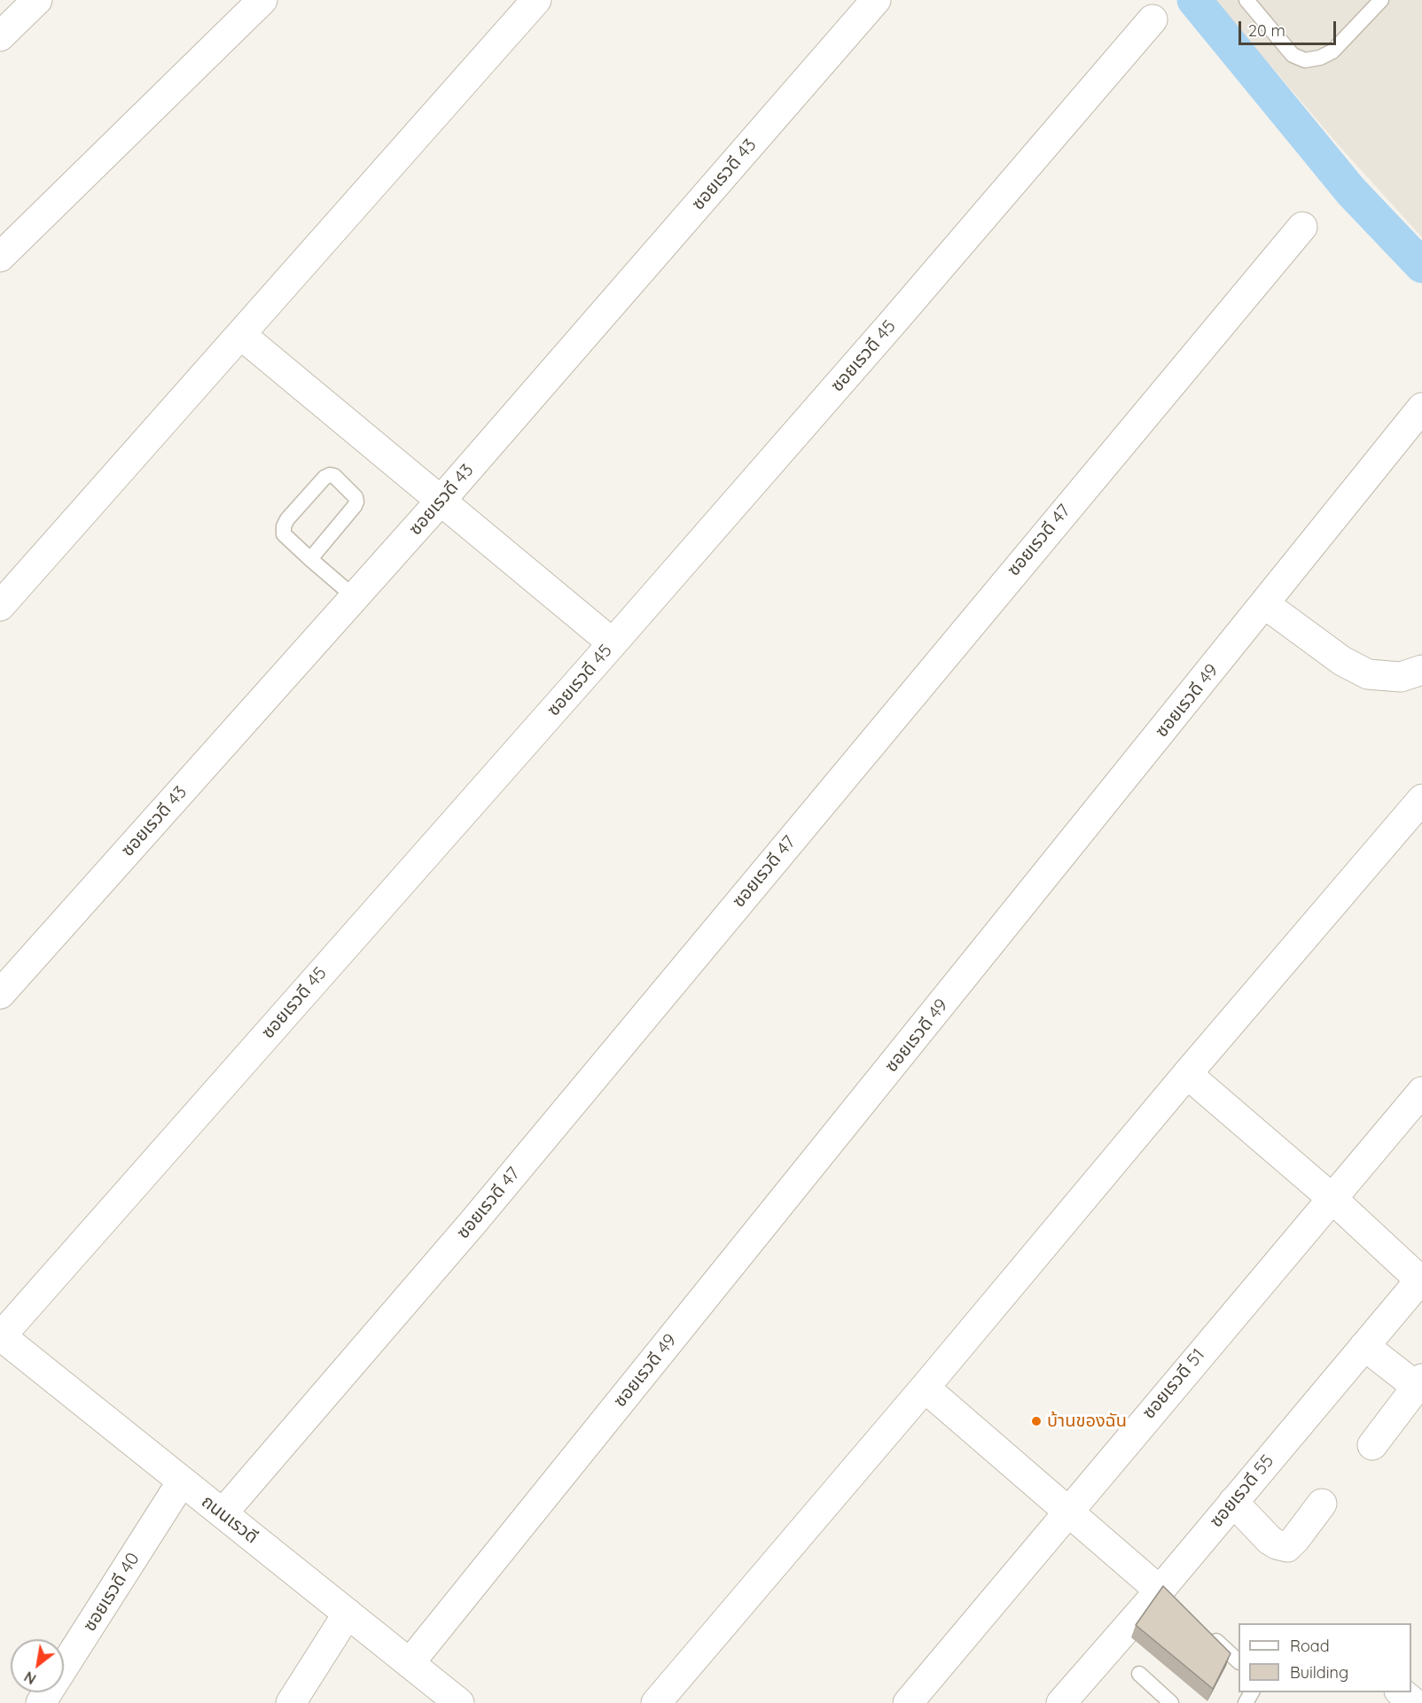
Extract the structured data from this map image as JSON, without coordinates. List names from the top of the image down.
{
  "streets": {
    "street": [
      "ซอยเรวดี 43",
      "ซอยเรวดี 45",
      "ซอยเรวดี 47",
      "ซอยเรวดี 49",
      "ซอยเรวดี 51",
      "ซอยเรวดี 55",
      "ถนนเรวดี",
      "ซอยเรวดี 40"
    ]
  },
  "crossings": [
    ["ซอยเรวดี 45", "ถนนเรวดี"],
    ["ซอยเรวดี 47", "ถนนเรวดี"],
    ["ซอยเรวดี 49", "ถนนเรวดี"],
    ["ถนนเรวดี", "ซอยเรวดี 40"]
  ],
  "places": ["บ้านของฉัน"],
  "legend": ["Road", "Building"],
  "scale_bar": "20 m",
  "north": "bottom left"
}
